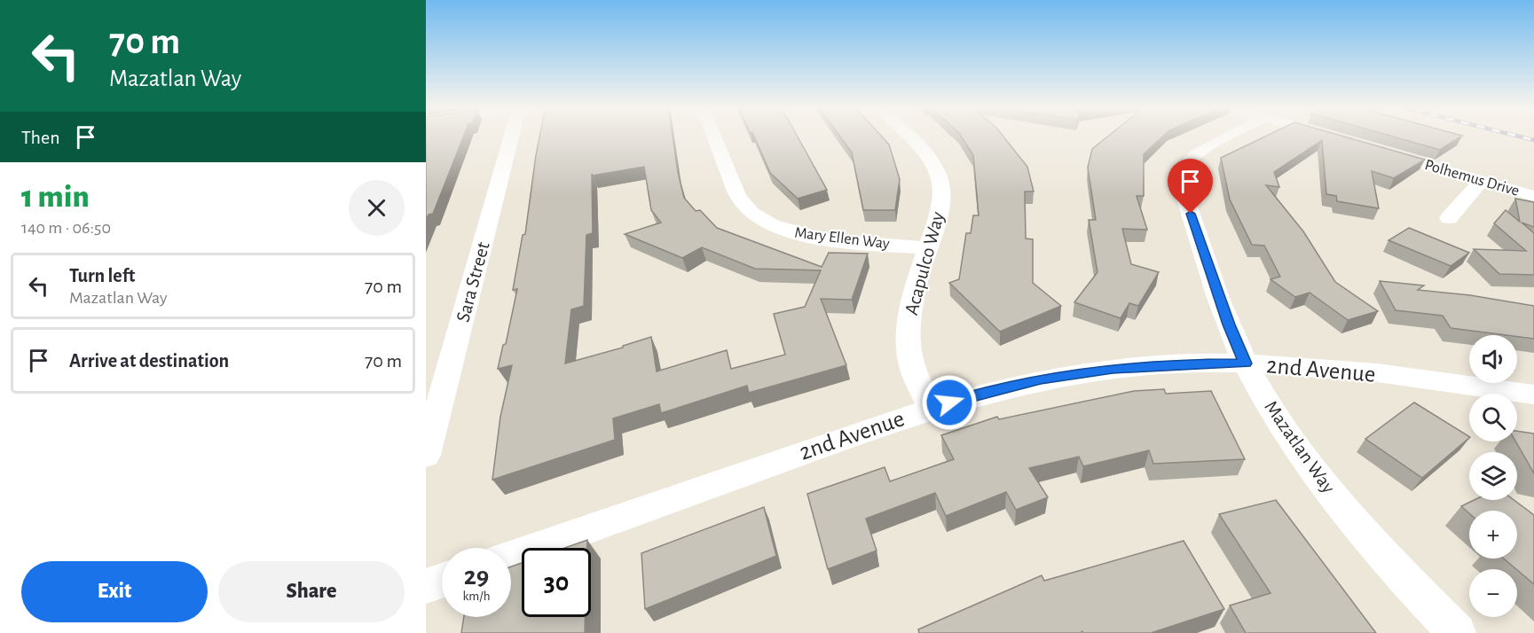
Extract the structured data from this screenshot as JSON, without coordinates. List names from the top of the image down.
{
  "streets": {
    "street": [
      "Polhemus Drive",
      "Mary Ellen Way",
      "Acapulco Way",
      "Sara Street",
      "2nd Avenue",
      "Mazatlan Way"
    ]
  },
  "crossings": [
    ["Mary Ellen Way", "Acapulco Way"],
    ["Acapulco Way", "2nd Avenue"],
    ["2nd Avenue", "Mazatlan Way"]
  ],
  "page": {
    "turn": ["70 m", "Mazatlan Way"],
    "then": "Then",
    "heading": ["1 min", "140 m · 06:50"],
    "list": [
      {
        "name": "Turn left",
        "note": "Mazatlan Way",
        "value": "70 m"
      },
      {
        "name": "Arrive at destination",
        "value": "70 m"
      }
    ],
    "map_buttons": ["+", "−"],
    "speed": "29 km/h",
    "limit": "30",
    "buttons": ["Exit", "Share"]
  }
}
